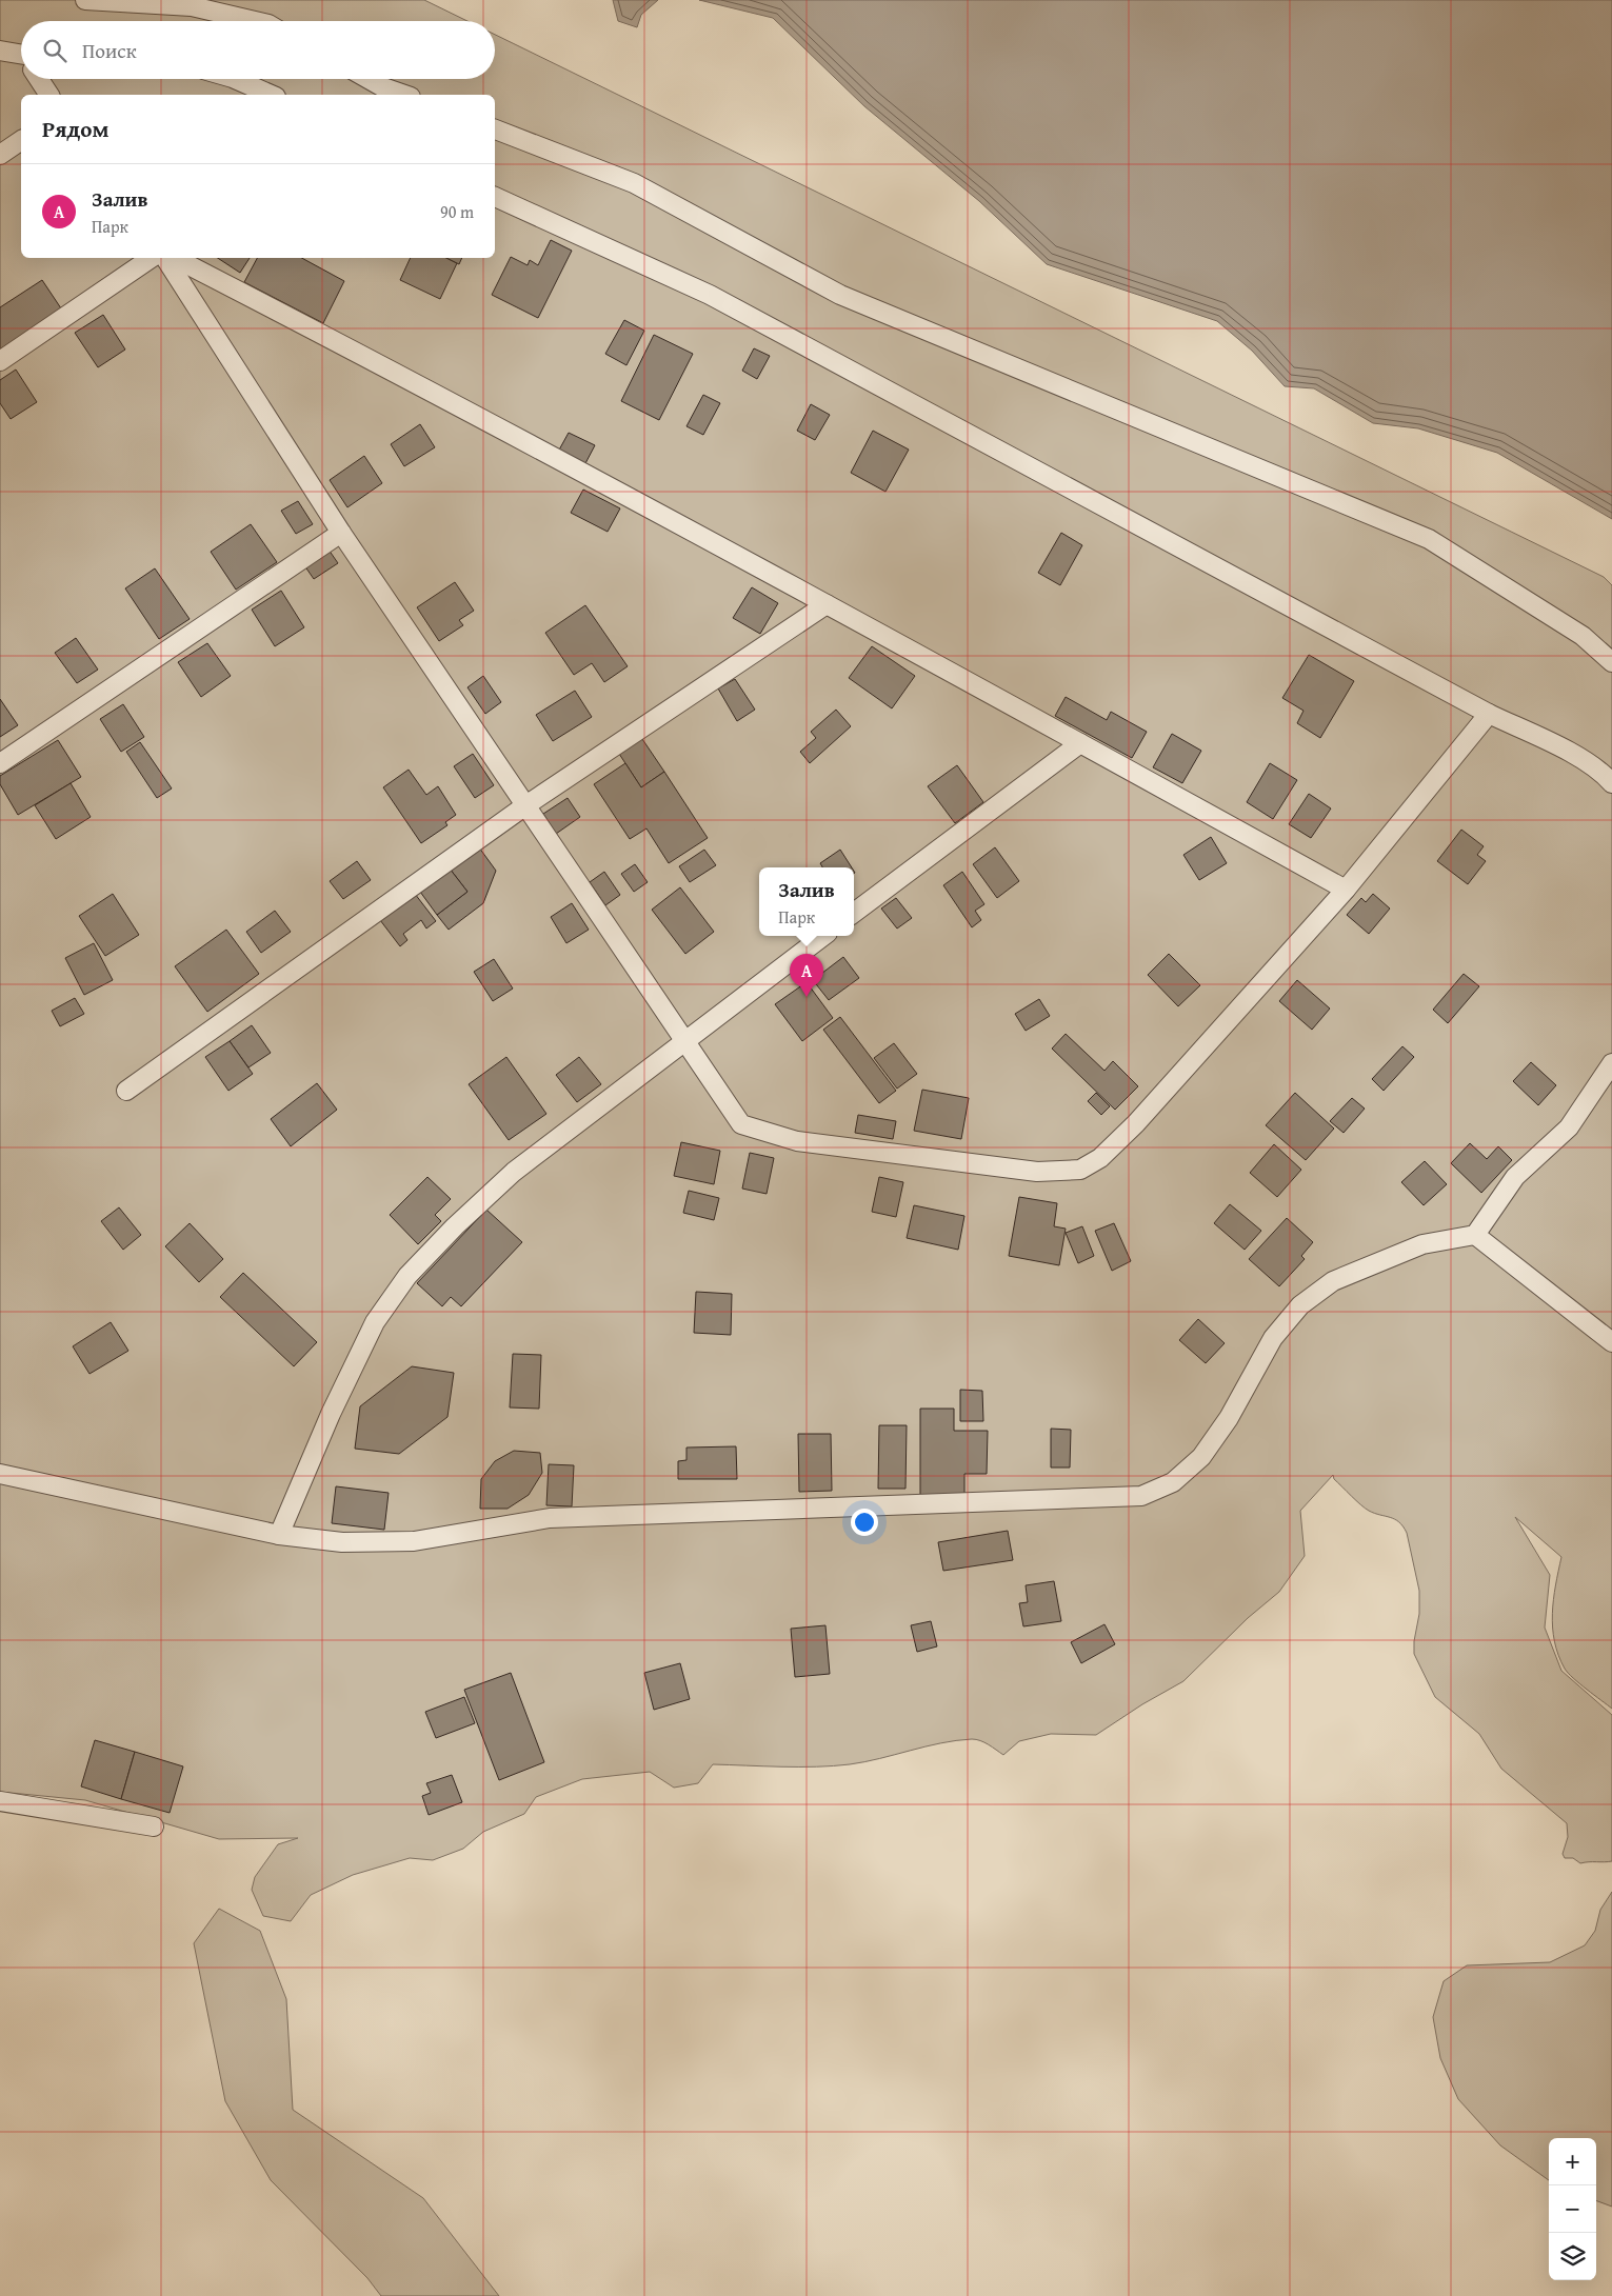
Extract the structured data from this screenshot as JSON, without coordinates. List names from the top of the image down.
{
  "page": {
    "search": "Поиск",
    "heading": "Рядом",
    "list": [
      {
        "mark": "A",
        "name": "Залив",
        "note": "Парк",
        "value": "90 m"
      }
    ],
    "popup": ["Залив", "Парк"],
    "pins": "A",
    "map_buttons": ["+", "−"]
  }
}
